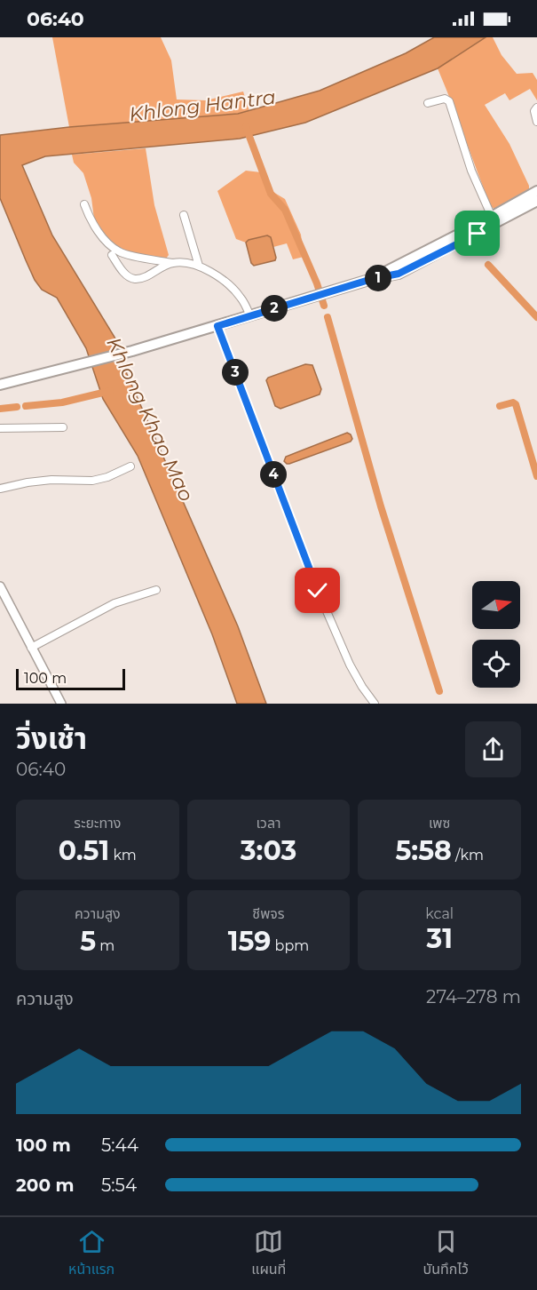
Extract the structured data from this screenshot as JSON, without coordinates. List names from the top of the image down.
{
  "water": ["Khlong Hantra", "Khlong Khao Mao"],
  "scale_bar": "100 m",
  "north": "right",
  "page": {
    "status": "06:40",
    "pins": [
      "1",
      "2",
      "3",
      "4"
    ],
    "scale": "100 m",
    "heading": ["วิ่งเช้า", "06:40"],
    "stats": [
      ["ระยะทาง", "0.51 km"],
      ["เวลา", "3:03"],
      ["เพซ", "5:58 /km"],
      ["ความสูง", "5 m"],
      ["ชีพจร", "159 bpm"],
      ["kcal", "31"]
    ],
    "chart": ["ความสูง", "274–278 m"],
    "list": [
      {
        "name": "100 m",
        "note": "5:44"
      },
      {
        "name": "200 m",
        "note": "5:54"
      }
    ],
    "tabs": ["หน้าแรก", "แผนที่", "บันทึกไว้"]
  }
}
